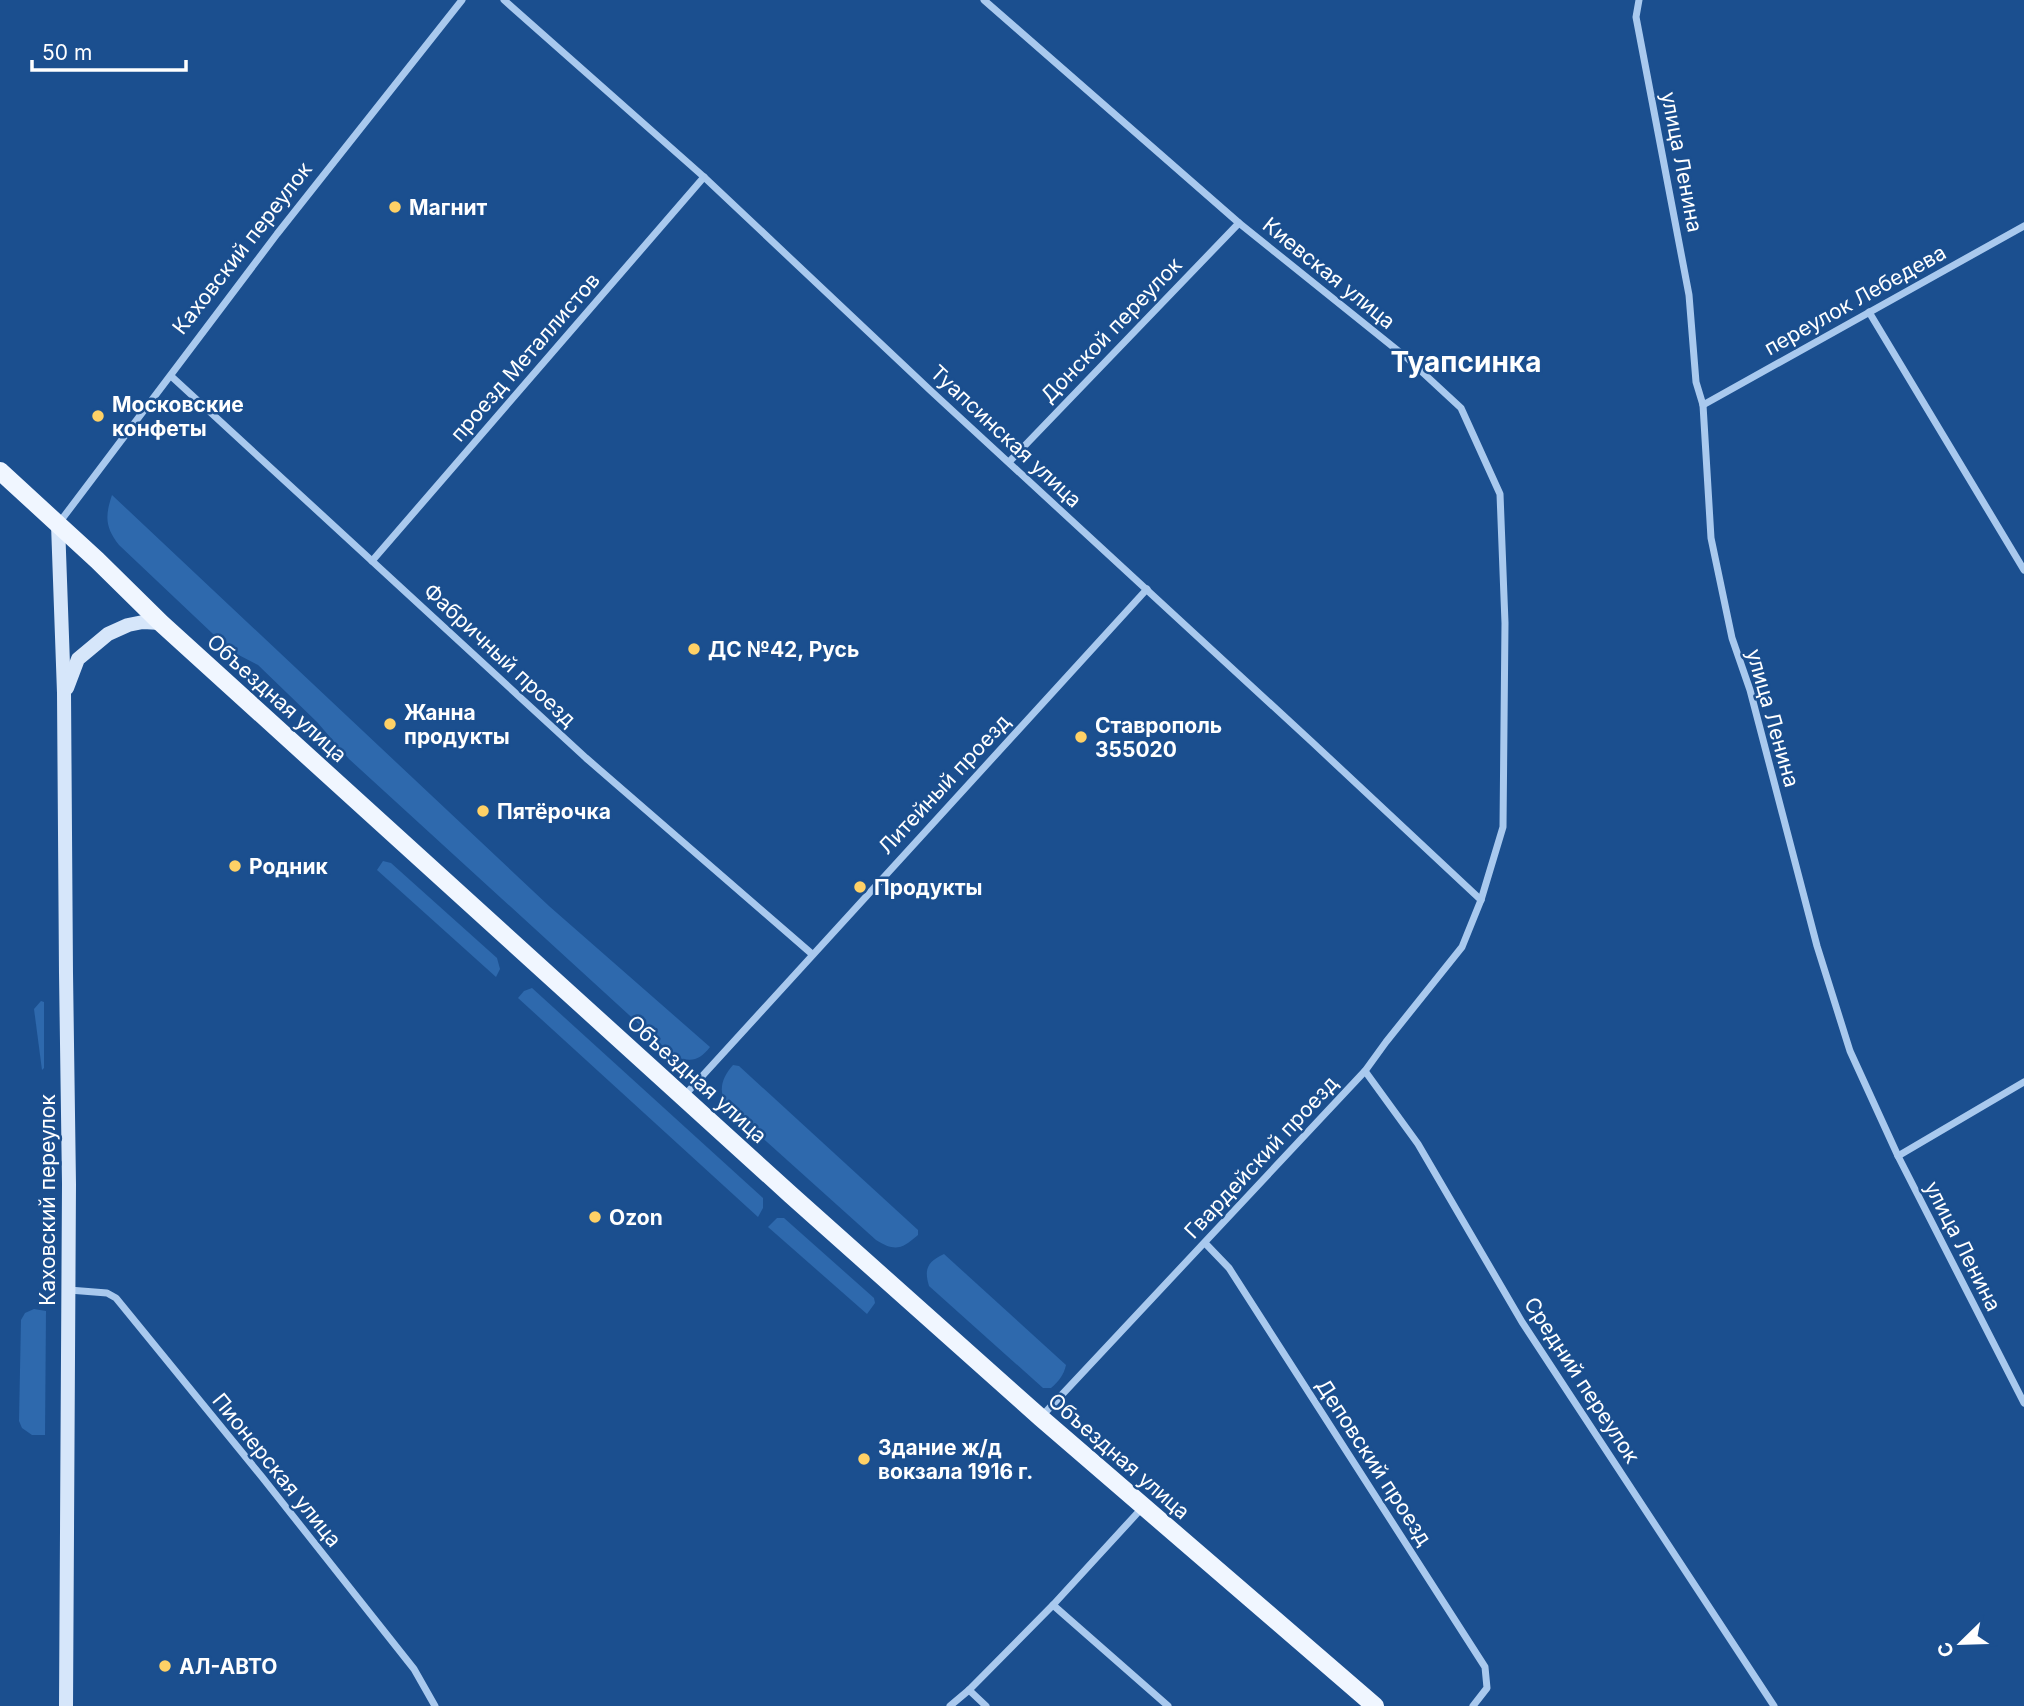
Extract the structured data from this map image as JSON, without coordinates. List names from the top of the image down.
{
  "streets": {
    "main road": ["Каховский переулок", "Объездная улица"],
    "street": [
      "улица Ленина",
      "Киевская улица",
      "переулок Лебедева",
      "Донской переулок",
      "проезд Металлистов",
      "Туапсинская улица",
      "Фабричный проезд",
      "Литейный проезд",
      "Гвардейский проезд",
      "Средний переулок",
      "Деповский проезд",
      "Пионерская улица"
    ]
  },
  "crossings": [
    ["улица Ленина", "переулок Лебедева"],
    ["Каховский переулок", "Фабричный проезд"],
    ["Каховский переулок", "Объездная улица"],
    ["Каховский переулок", "Пионерская улица"],
    ["Киевская улица", "Донской переулок"],
    ["Киевская улица", "Туапсинская улица"],
    ["Киевская улица", "Гвардейский проезд"],
    ["Донской переулок", "Туапсинская улица"],
    ["проезд Металлистов", "Туапсинская улица"],
    ["проезд Металлистов", "Фабричный проезд"],
    ["Туапсинская улица", "Литейный проезд"],
    ["Туапсинская улица", "Гвардейский проезд"],
    ["Фабричный проезд", "Литейный проезд"],
    ["Объездная улица", "Литейный проезд"],
    ["Объездная улица", "Гвардейский проезд"],
    ["Гвардейский проезд", "Средний переулок"],
    ["Гвардейский проезд", "Деповский проезд"]
  ],
  "districts": ["Туапсинка"],
  "places": [
    "Магнит",
    "Московские конфеты",
    "ДС №42, Русь",
    "Жанна продукты",
    "Ставрополь 355020",
    "Пятёрочка",
    "Родник",
    "Продукты",
    "Ozon",
    "Здание ж/д вокзала 1916 г.",
    "АЛ-АВТО"
  ],
  "scale_bar": "50 m",
  "north": "bottom left"
}
